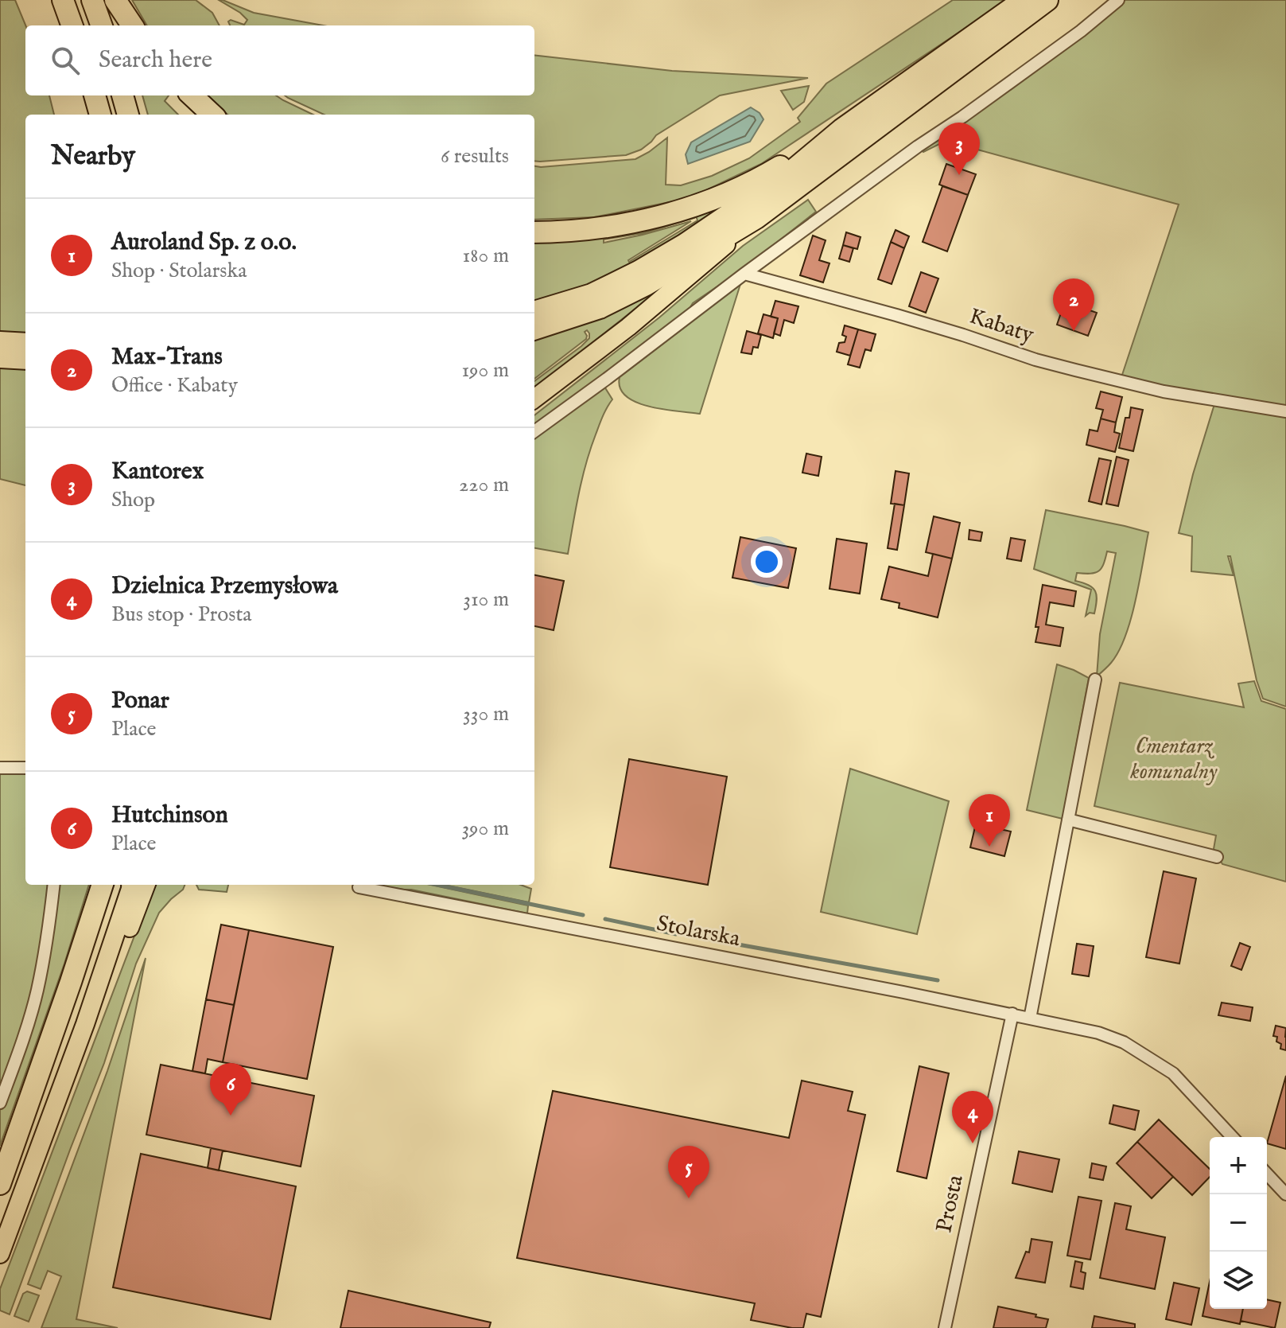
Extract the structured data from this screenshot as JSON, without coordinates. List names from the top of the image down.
{
  "streets": {
    "street": ["Kabaty", "Stolarska", "Prosta"]
  },
  "crossings": [
    ["Stolarska", "Prosta"]
  ],
  "parks": ["Cmentarz komunalny"],
  "page": {
    "search": "Search here",
    "heading": ["Nearby", "6 results"],
    "pins": [
      "3",
      "2",
      "1",
      "6",
      "4",
      "5"
    ],
    "list": [
      {
        "mark": "1",
        "name": "Auroland Sp. z o.o.",
        "note": "Shop · Stolarska",
        "value": "180 m"
      },
      {
        "mark": "2",
        "name": "Max-Trans",
        "note": "Office · Kabaty",
        "value": "190 m"
      },
      {
        "mark": "3",
        "name": "Kantorex",
        "note": "Shop",
        "value": "220 m"
      },
      {
        "mark": "4",
        "name": "Dzielnica Przemysłowa",
        "note": "Bus stop · Prosta",
        "value": "310 m"
      },
      {
        "mark": "5",
        "name": "Ponar",
        "note": "Place",
        "value": "330 m"
      },
      {
        "mark": "6",
        "name": "Hutchinson",
        "note": "Place",
        "value": "390 m"
      }
    ],
    "map_buttons": ["+", "−"]
  }
}
